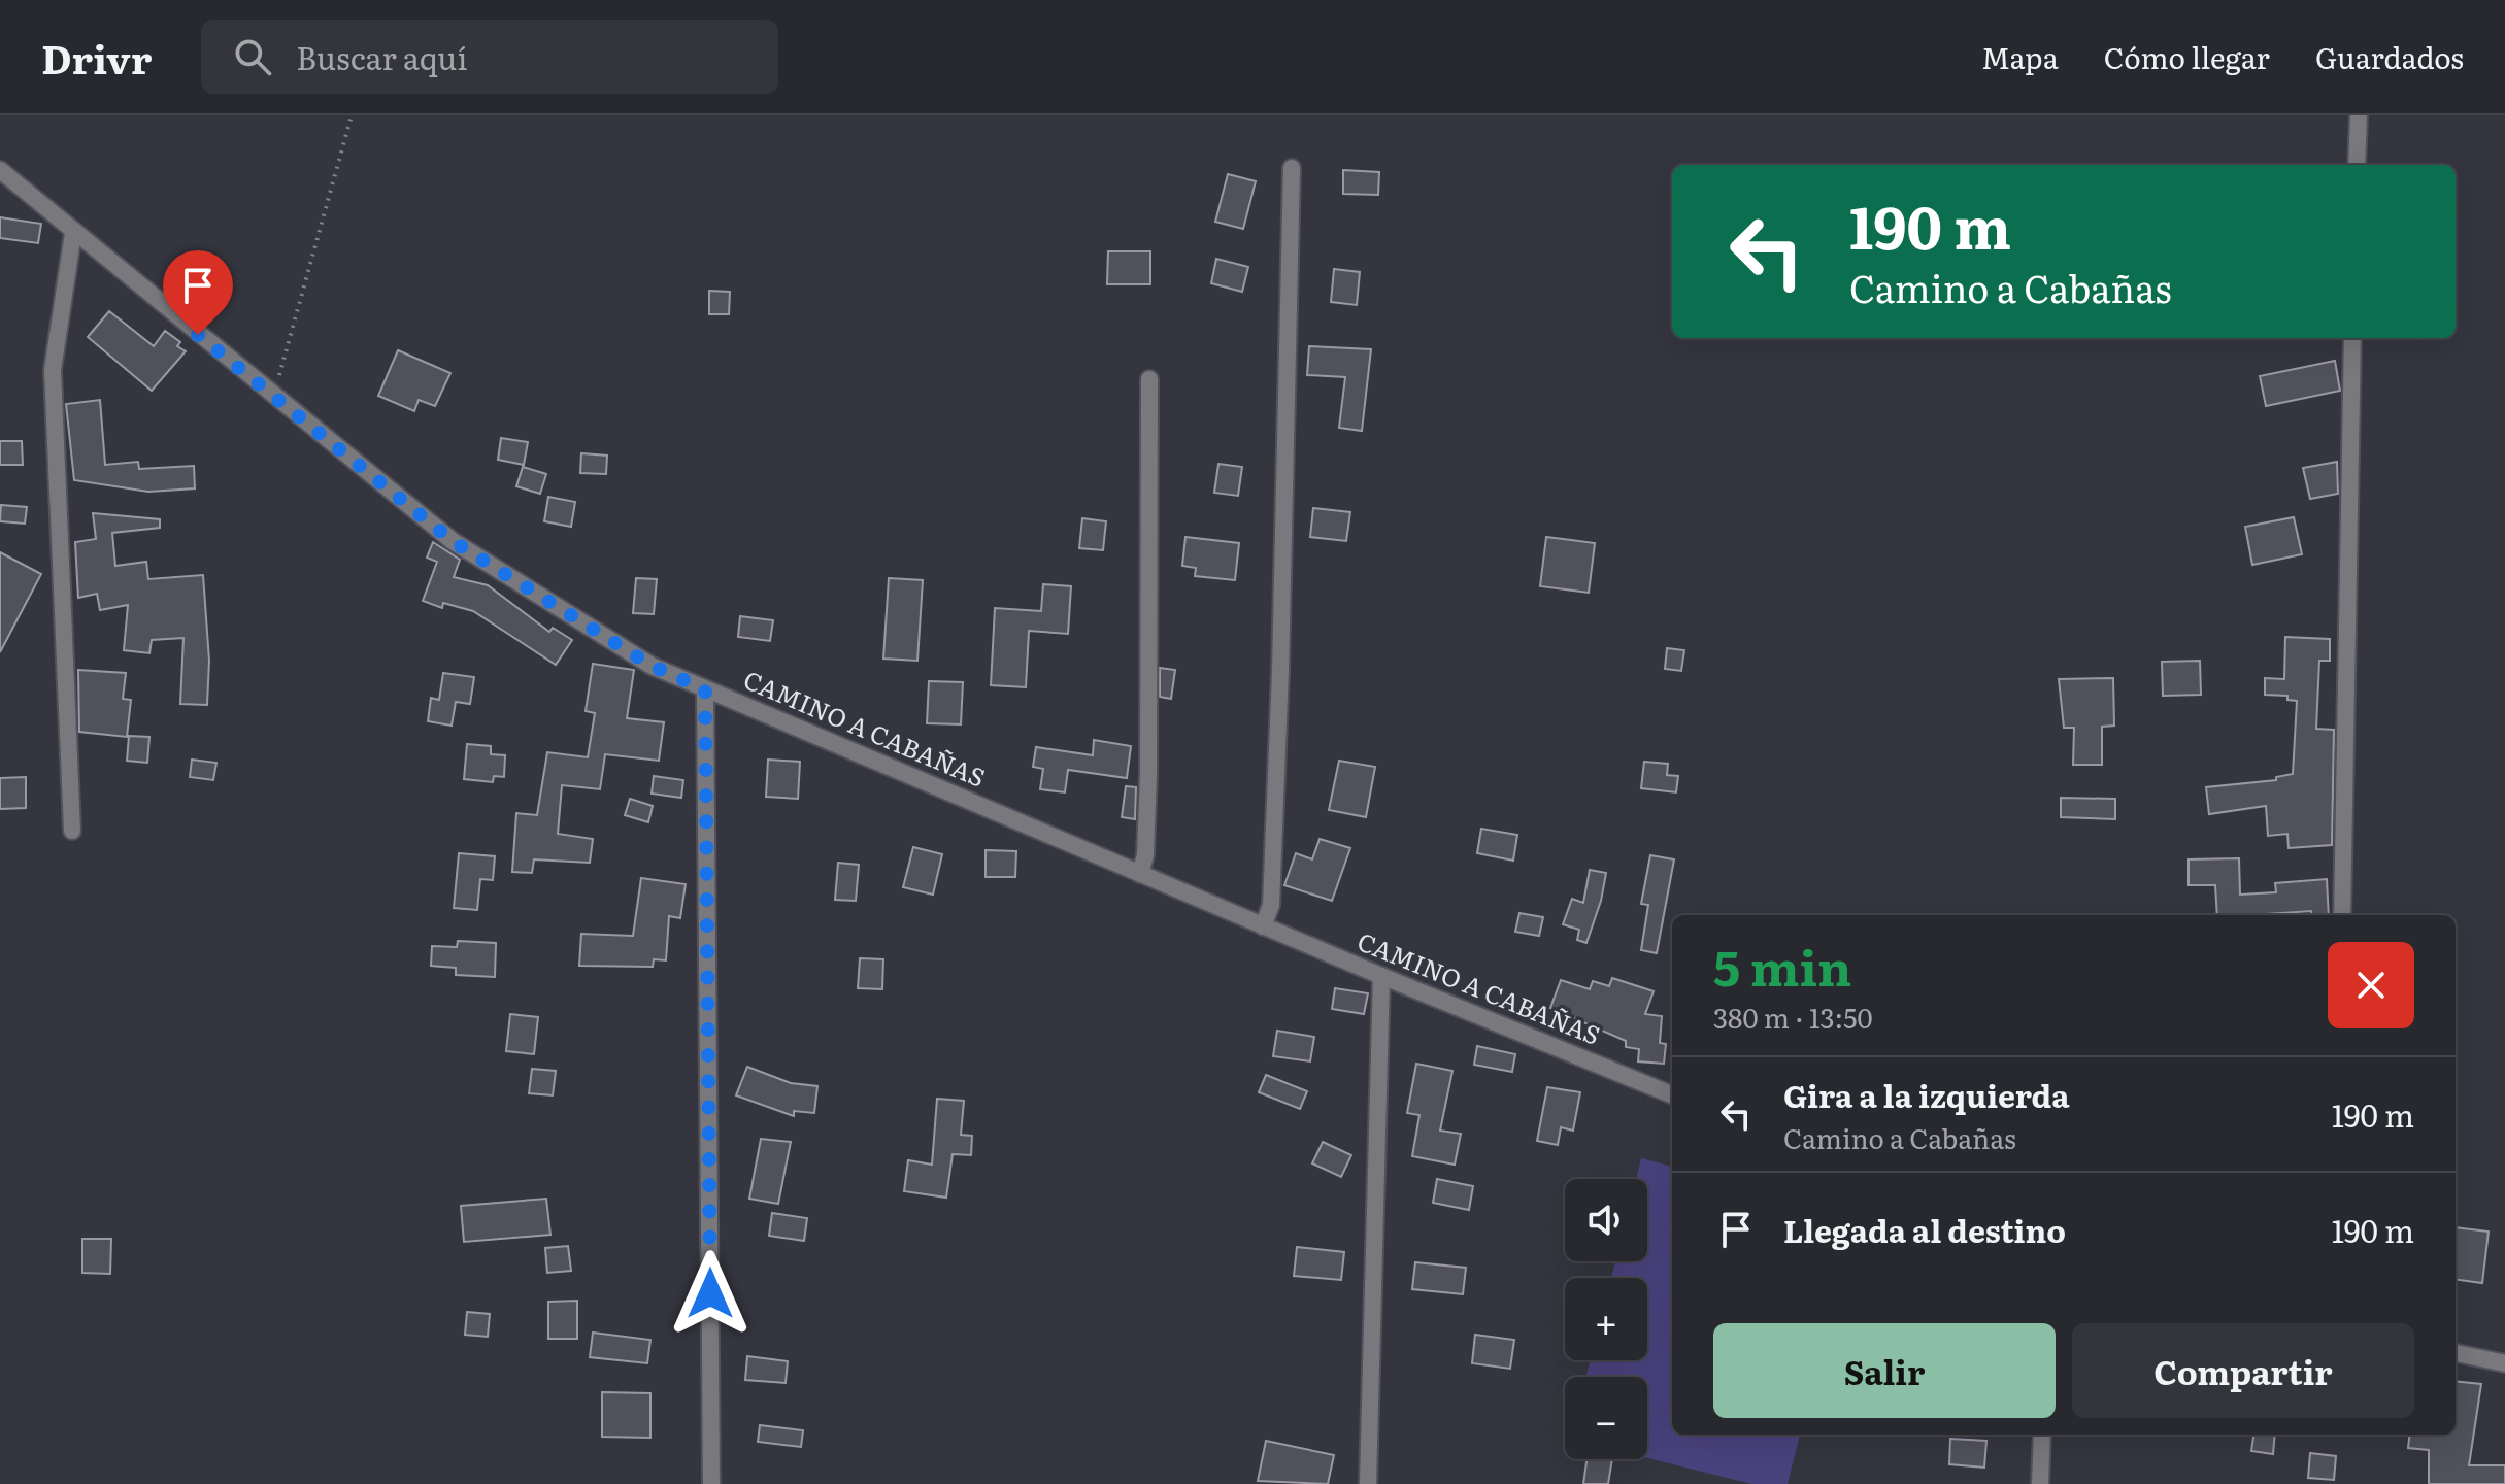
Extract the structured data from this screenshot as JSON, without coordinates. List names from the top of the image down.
{
  "streets": {
    "street": ["CAMINO A CABAÑAS"]
  },
  "page": {
    "header": "Drivr",
    "search": "Buscar aquí",
    "nav": ["Mapa", "Cómo llegar", "Guardados"],
    "turn": ["190 m", "Camino a Cabañas"],
    "heading": ["5 min", "380 m · 13:50"],
    "list": [
      {
        "name": "Gira a la izquierda",
        "note": "Camino a Cabañas",
        "value": "190 m"
      },
      {
        "name": "Llegada al destino",
        "value": "190 m"
      }
    ],
    "map_buttons": ["+", "−"],
    "buttons": ["Salir", "Compartir"]
  }
}
